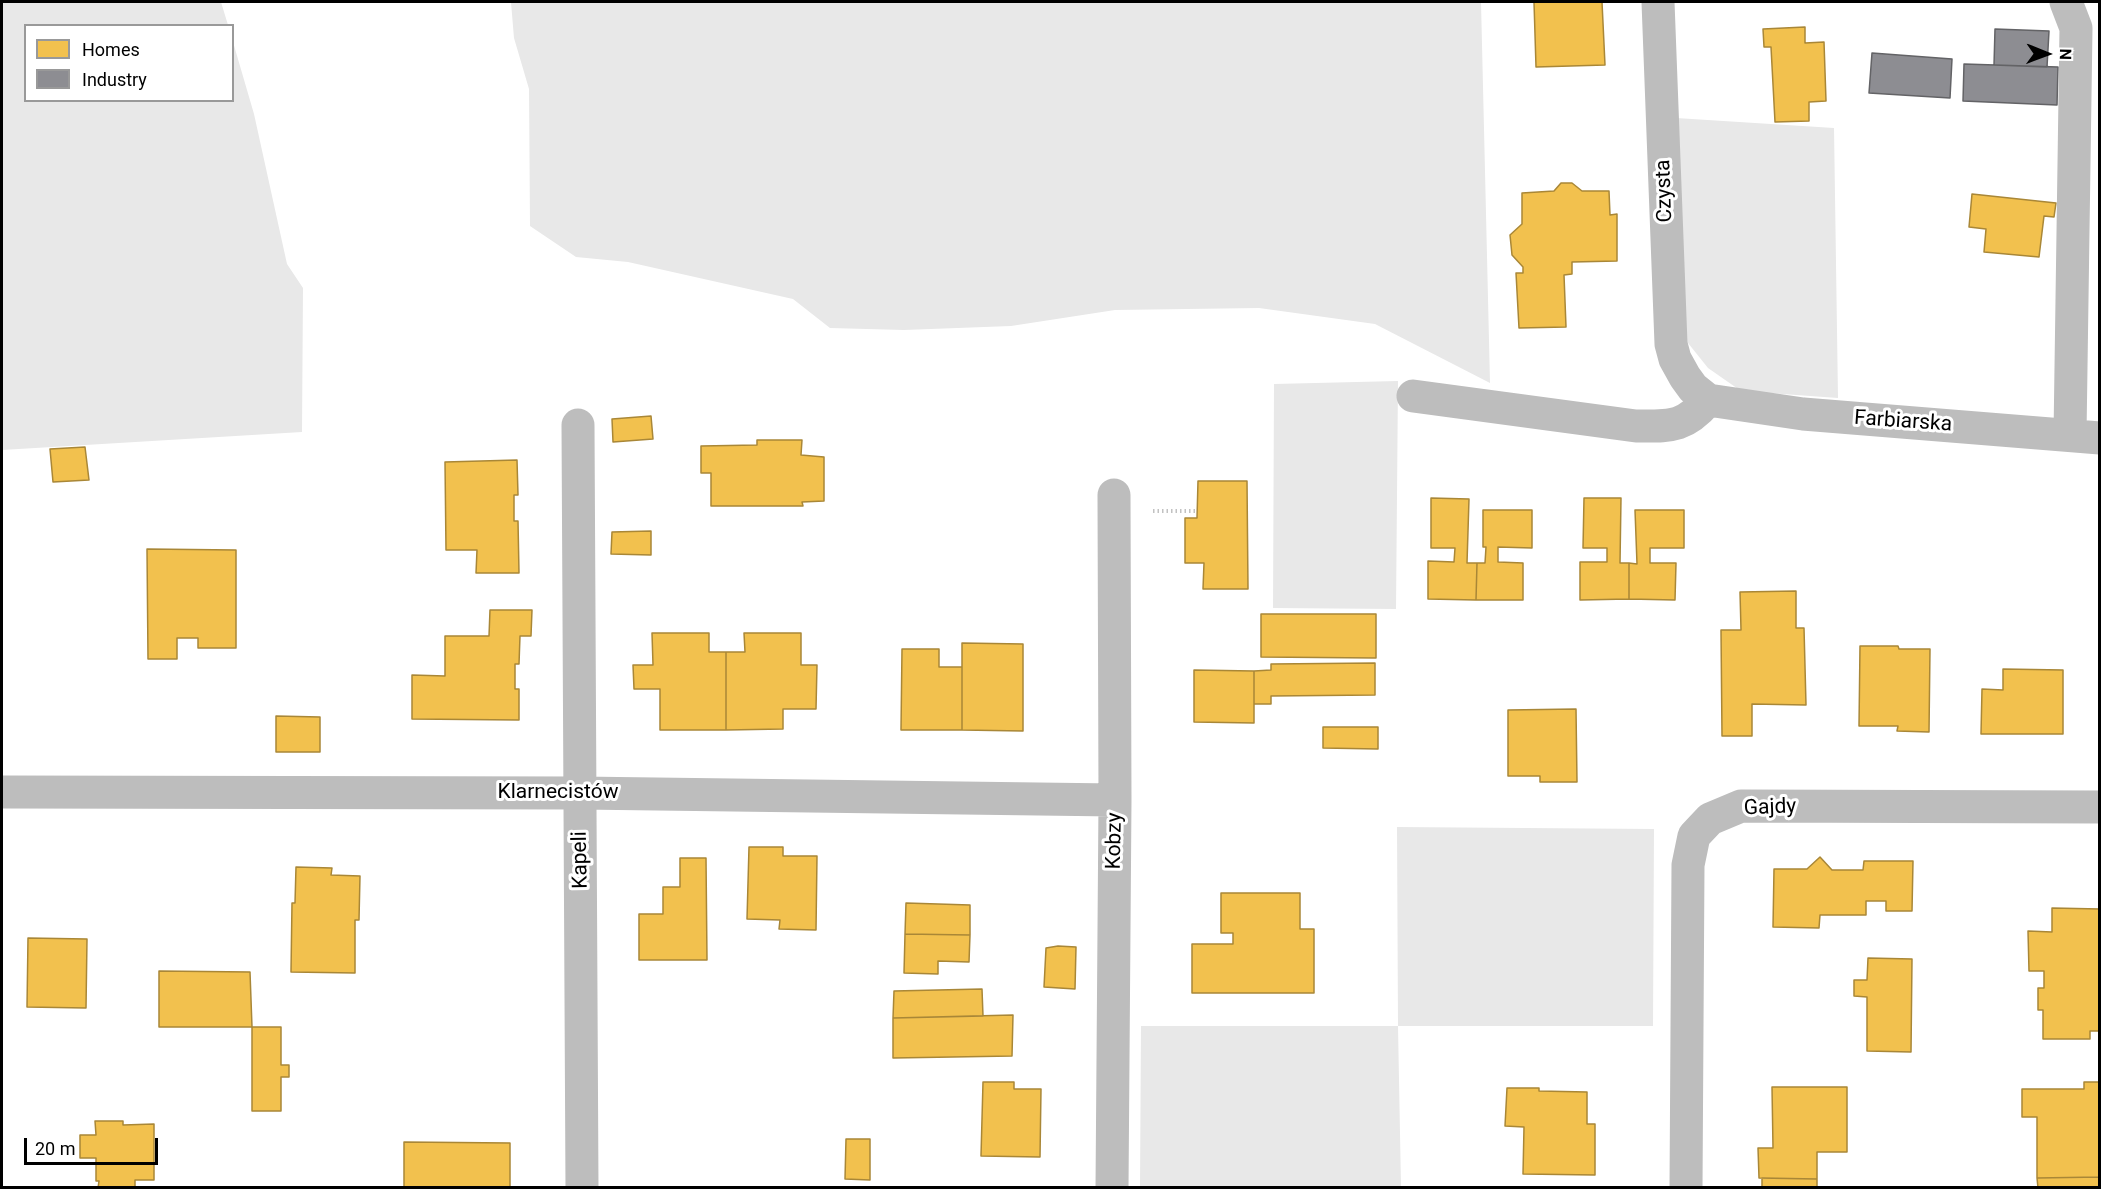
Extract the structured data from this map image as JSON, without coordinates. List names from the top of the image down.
{
  "streets": {
    "street": [
      "Czysta",
      "Farbiarska",
      "Klarnecistów",
      "Gajdy",
      "Kobzy",
      "Kapeli"
    ]
  },
  "crossings": [
    ["Czysta", "Farbiarska"],
    ["Klarnecistów", "Kobzy"],
    ["Klarnecistów", "Kapeli"]
  ],
  "legend": ["Homes", "Industry"],
  "scale_bar": "20 m",
  "north": "right"
}
